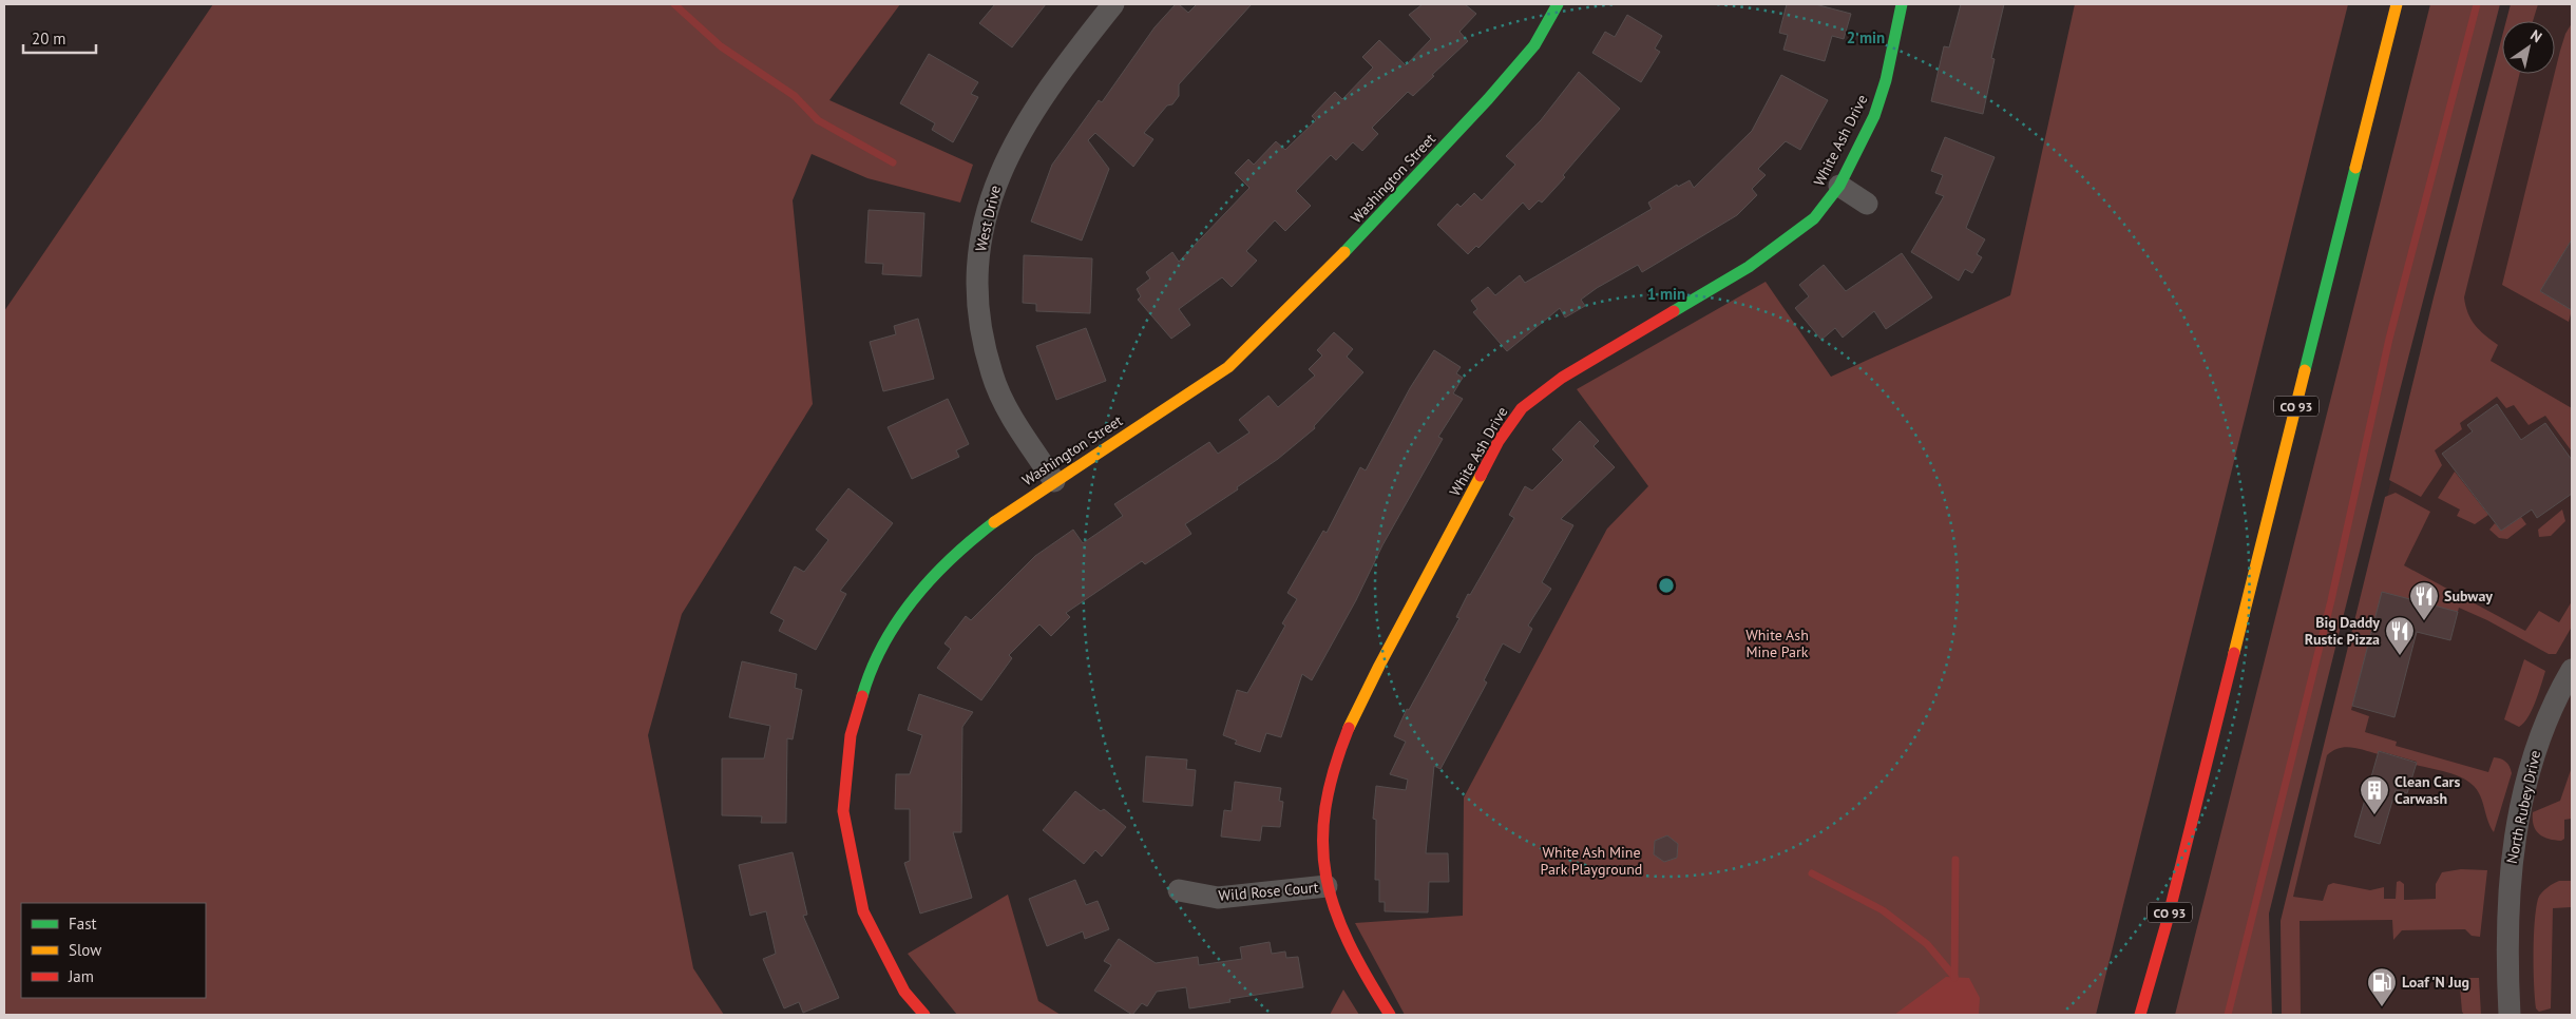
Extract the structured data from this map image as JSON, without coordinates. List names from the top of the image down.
{
  "streets": {
    "main road": ["White Ash Drive", "Washington Street", "CO 93"],
    "street": ["West Drive", "North Rubey Drive", "Wild Rose Court"]
  },
  "crossings": [
    ["White Ash Drive", "Wild Rose Court"],
    ["Washington Street", "West Drive"]
  ],
  "parks": ["White Ash Mine Park", "White Ash Mine Park Playground"],
  "places": {
    "restaurant": ["Subway", "Big Daddy Rustic Pizza"],
    "building": ["Clean Cars Carwash"],
    "fuel station": ["Loaf 'N Jug"]
  },
  "legend": ["Fast", "Slow", "Jam"],
  "scale_bar": "20 m",
  "north": "top right",
  "rings": ["2 min", "1 min"]
}
